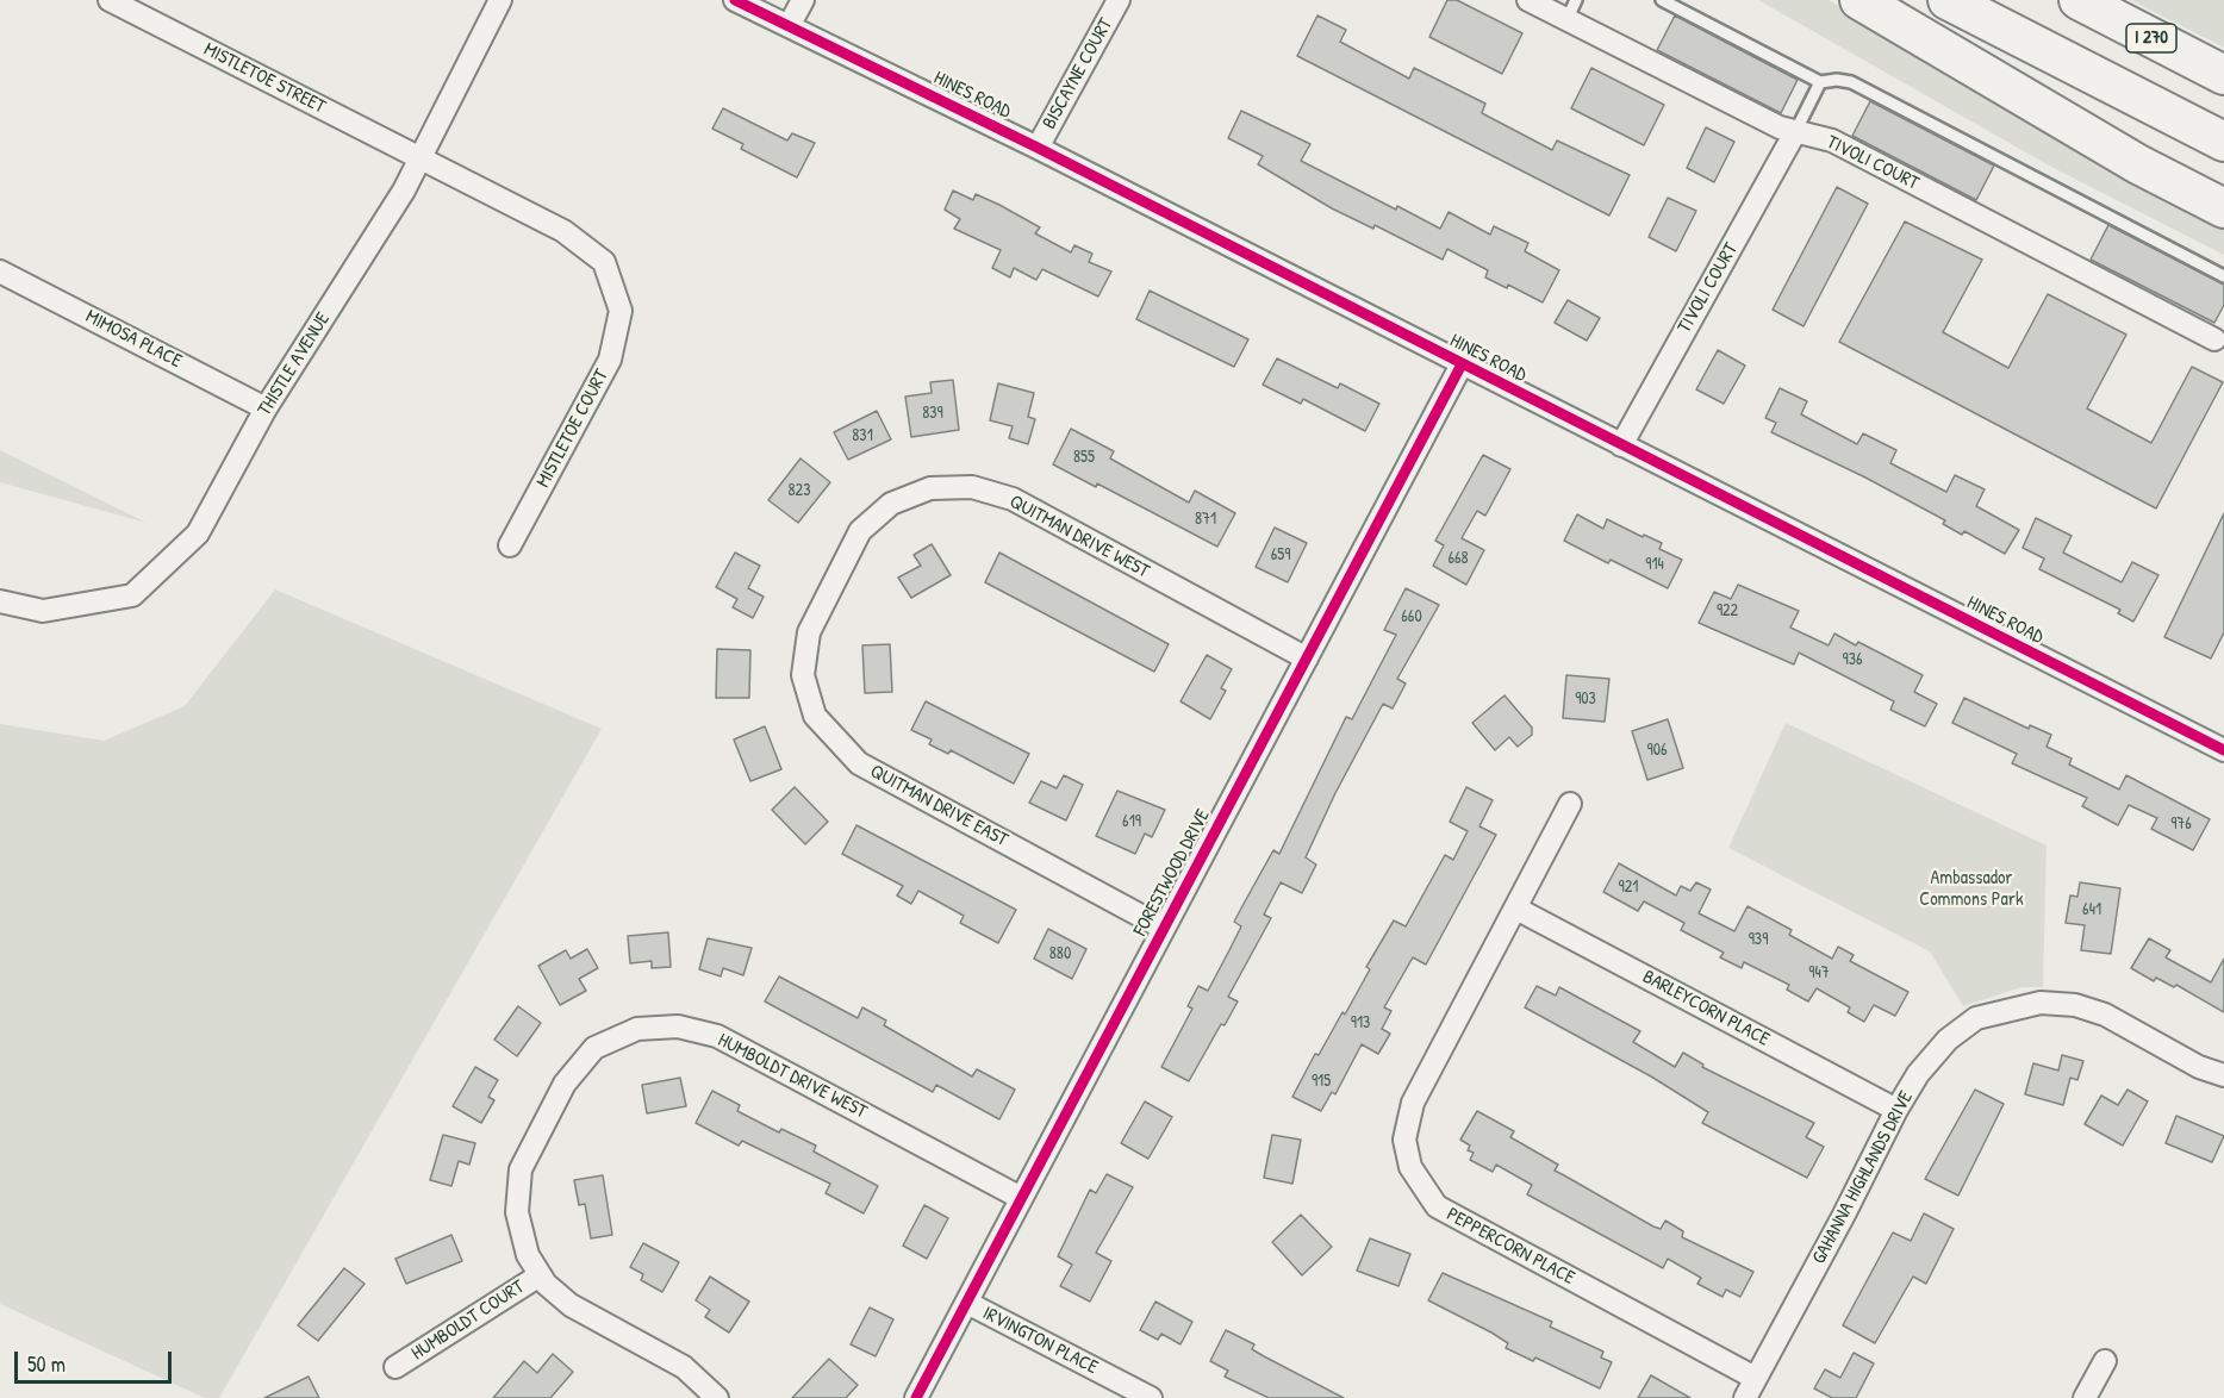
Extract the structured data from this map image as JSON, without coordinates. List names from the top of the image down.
{
  "streets": {
    "highway": ["I 270"],
    "street": [
      "BISCAYNE COURT",
      "MISTLETOE STREET",
      "HINES ROAD",
      "TIVOLI COURT",
      "MIMOSA PLACE",
      "THISTLE AVENUE",
      "MISTLETOE COURT",
      "QUITMAN DRIVE WEST",
      "QUITMAN DRIVE EAST",
      "FORESTWOOD DRIVE",
      "BARLEYCORN PLACE",
      "HUMBOLDT DRIVE WEST",
      "GAHANNA HIGHLANDS DRIVE",
      "PEPPERCORN PLACE",
      "HUMBOLDT COURT",
      "IRVINGTON PLACE"
    ]
  },
  "crossings": [
    ["BISCAYNE COURT", "HINES ROAD"],
    ["MISTLETOE STREET", "THISTLE AVENUE"],
    ["MISTLETOE STREET", "MISTLETOE COURT"],
    ["HINES ROAD", "TIVOLI COURT"],
    ["HINES ROAD", "FORESTWOOD DRIVE"],
    ["MIMOSA PLACE", "THISTLE AVENUE"],
    ["THISTLE AVENUE", "MISTLETOE COURT"],
    ["QUITMAN DRIVE WEST", "QUITMAN DRIVE EAST"],
    ["QUITMAN DRIVE WEST", "FORESTWOOD DRIVE"],
    ["QUITMAN DRIVE EAST", "FORESTWOOD DRIVE"],
    ["FORESTWOOD DRIVE", "HUMBOLDT DRIVE WEST"],
    ["FORESTWOOD DRIVE", "IRVINGTON PLACE"],
    ["BARLEYCORN PLACE", "GAHANNA HIGHLANDS DRIVE"],
    ["BARLEYCORN PLACE", "PEPPERCORN PLACE"],
    ["HUMBOLDT DRIVE WEST", "HUMBOLDT COURT"],
    ["GAHANNA HIGHLANDS DRIVE", "PEPPERCORN PLACE"]
  ],
  "parks": ["Ambassador Commons Park"],
  "house_numbers": [
    "839",
    "831",
    "855",
    "823",
    "871",
    "659",
    "668",
    "914",
    "922",
    "660",
    "936",
    "903",
    "906",
    "619",
    "976",
    "921",
    "641",
    "939",
    "880",
    "947",
    "913",
    "915"
  ],
  "scale_bar": "50 m"
}
